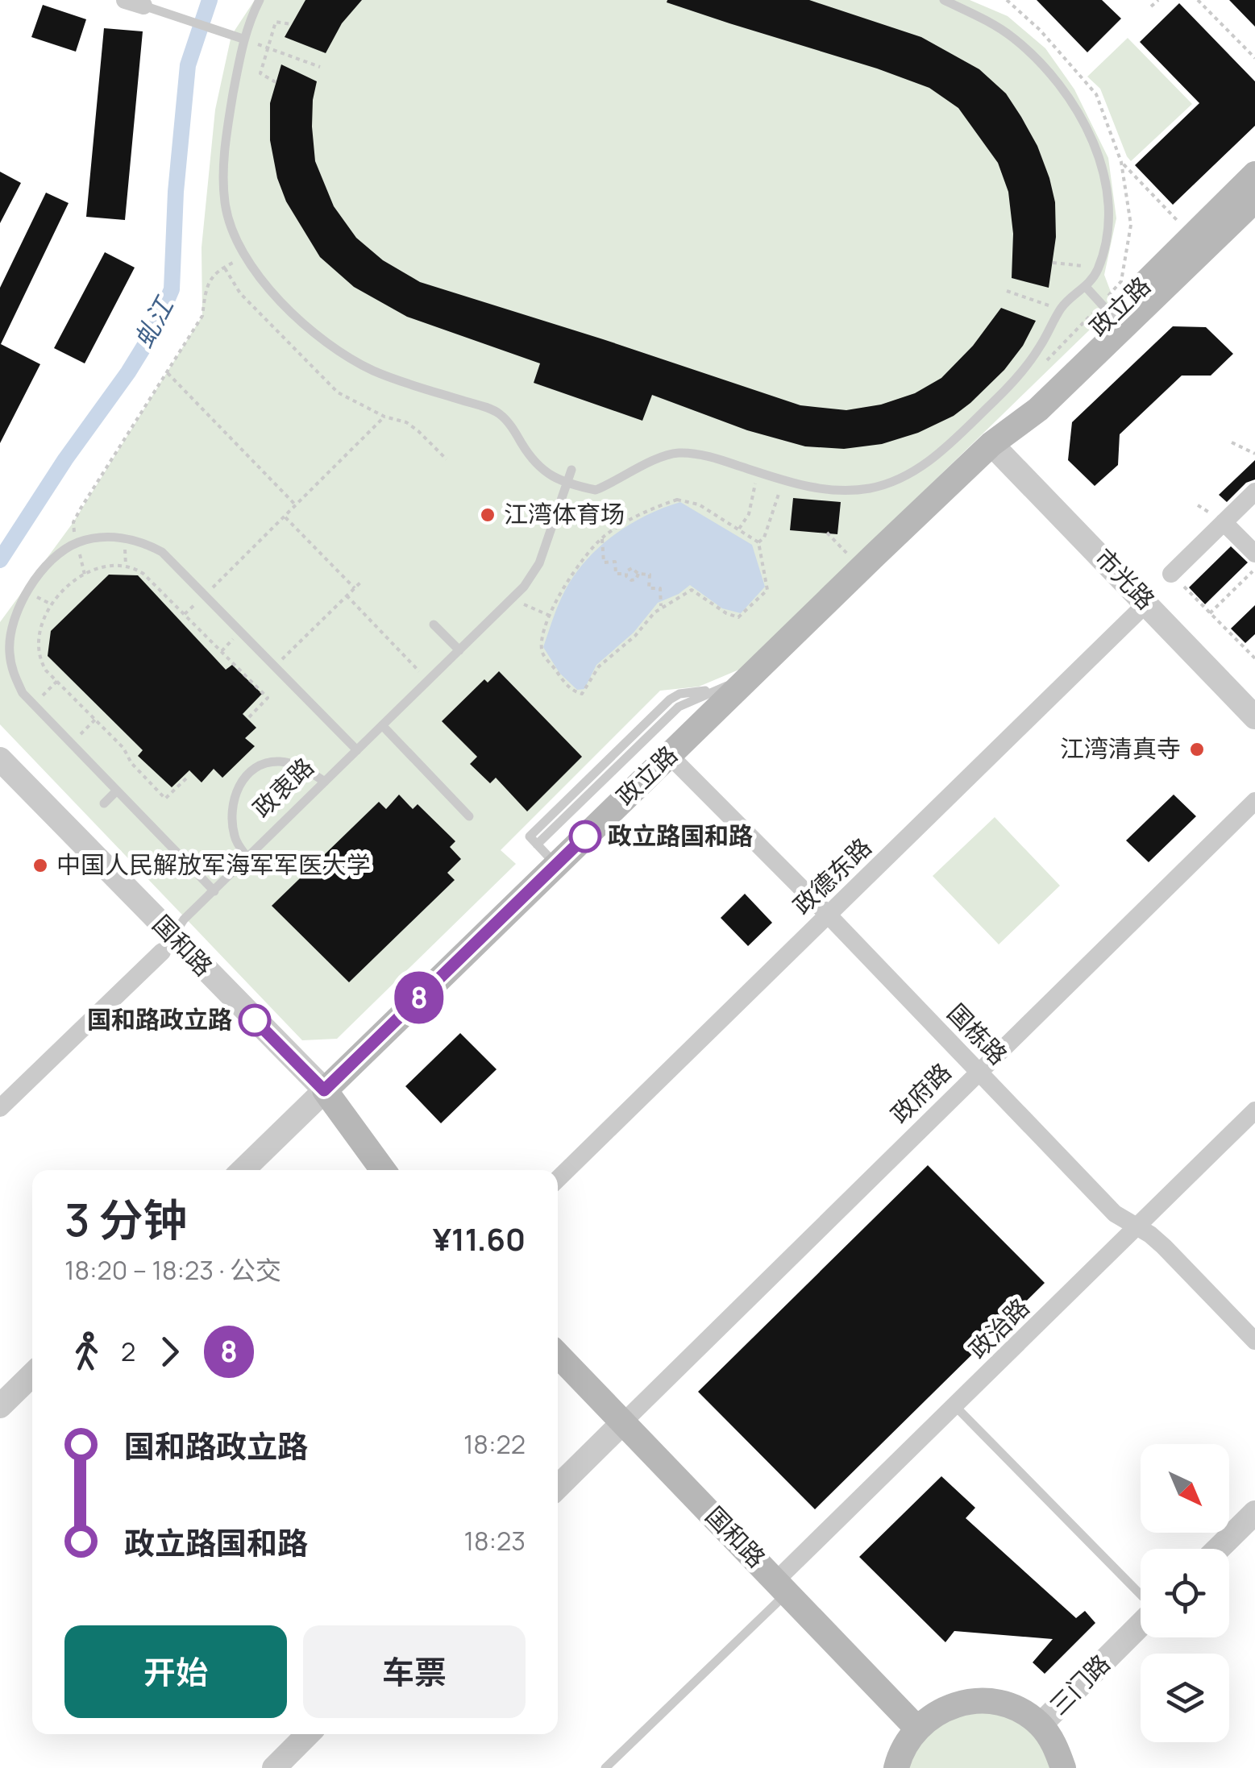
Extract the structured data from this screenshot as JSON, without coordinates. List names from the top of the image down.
{
  "streets": {
    "main road": ["政立路", "国和路"],
    "street": [
      "市光路",
      "政衷路",
      "政德东路",
      "国栋路",
      "政府路",
      "政治路",
      "三门路"
    ]
  },
  "crossings": [
    ["政立路", "市光路"],
    ["政立路", "国和路"],
    ["政立路", "国栋路"],
    ["市光路", "政德东路"],
    ["政衷路", "国和路"],
    ["政德东路", "国栋路"],
    ["国和路", "政府路"],
    ["国和路", "政治路"],
    ["国栋路", "政府路"],
    ["国栋路", "政治路"]
  ],
  "water": ["虬江"],
  "places": [
    "江湾体育场",
    "江湾清真寺",
    "政立路国和路",
    "中国人民解放军海军军医大学",
    "国和路政立路"
  ],
  "lines": ["bus line 8"],
  "north": "bottom right",
  "page": {
    "on_map": "8",
    "heading": ["3 分钟", "18:20 – 18:23 · 公交", "¥11.60"],
    "legs": ["2", "8"],
    "list": [
      {
        "name": "国和路政立路",
        "value": "18:22"
      },
      {
        "name": "政立路国和路",
        "value": "18:23"
      }
    ],
    "buttons": ["开始", "车票"]
  }
}
